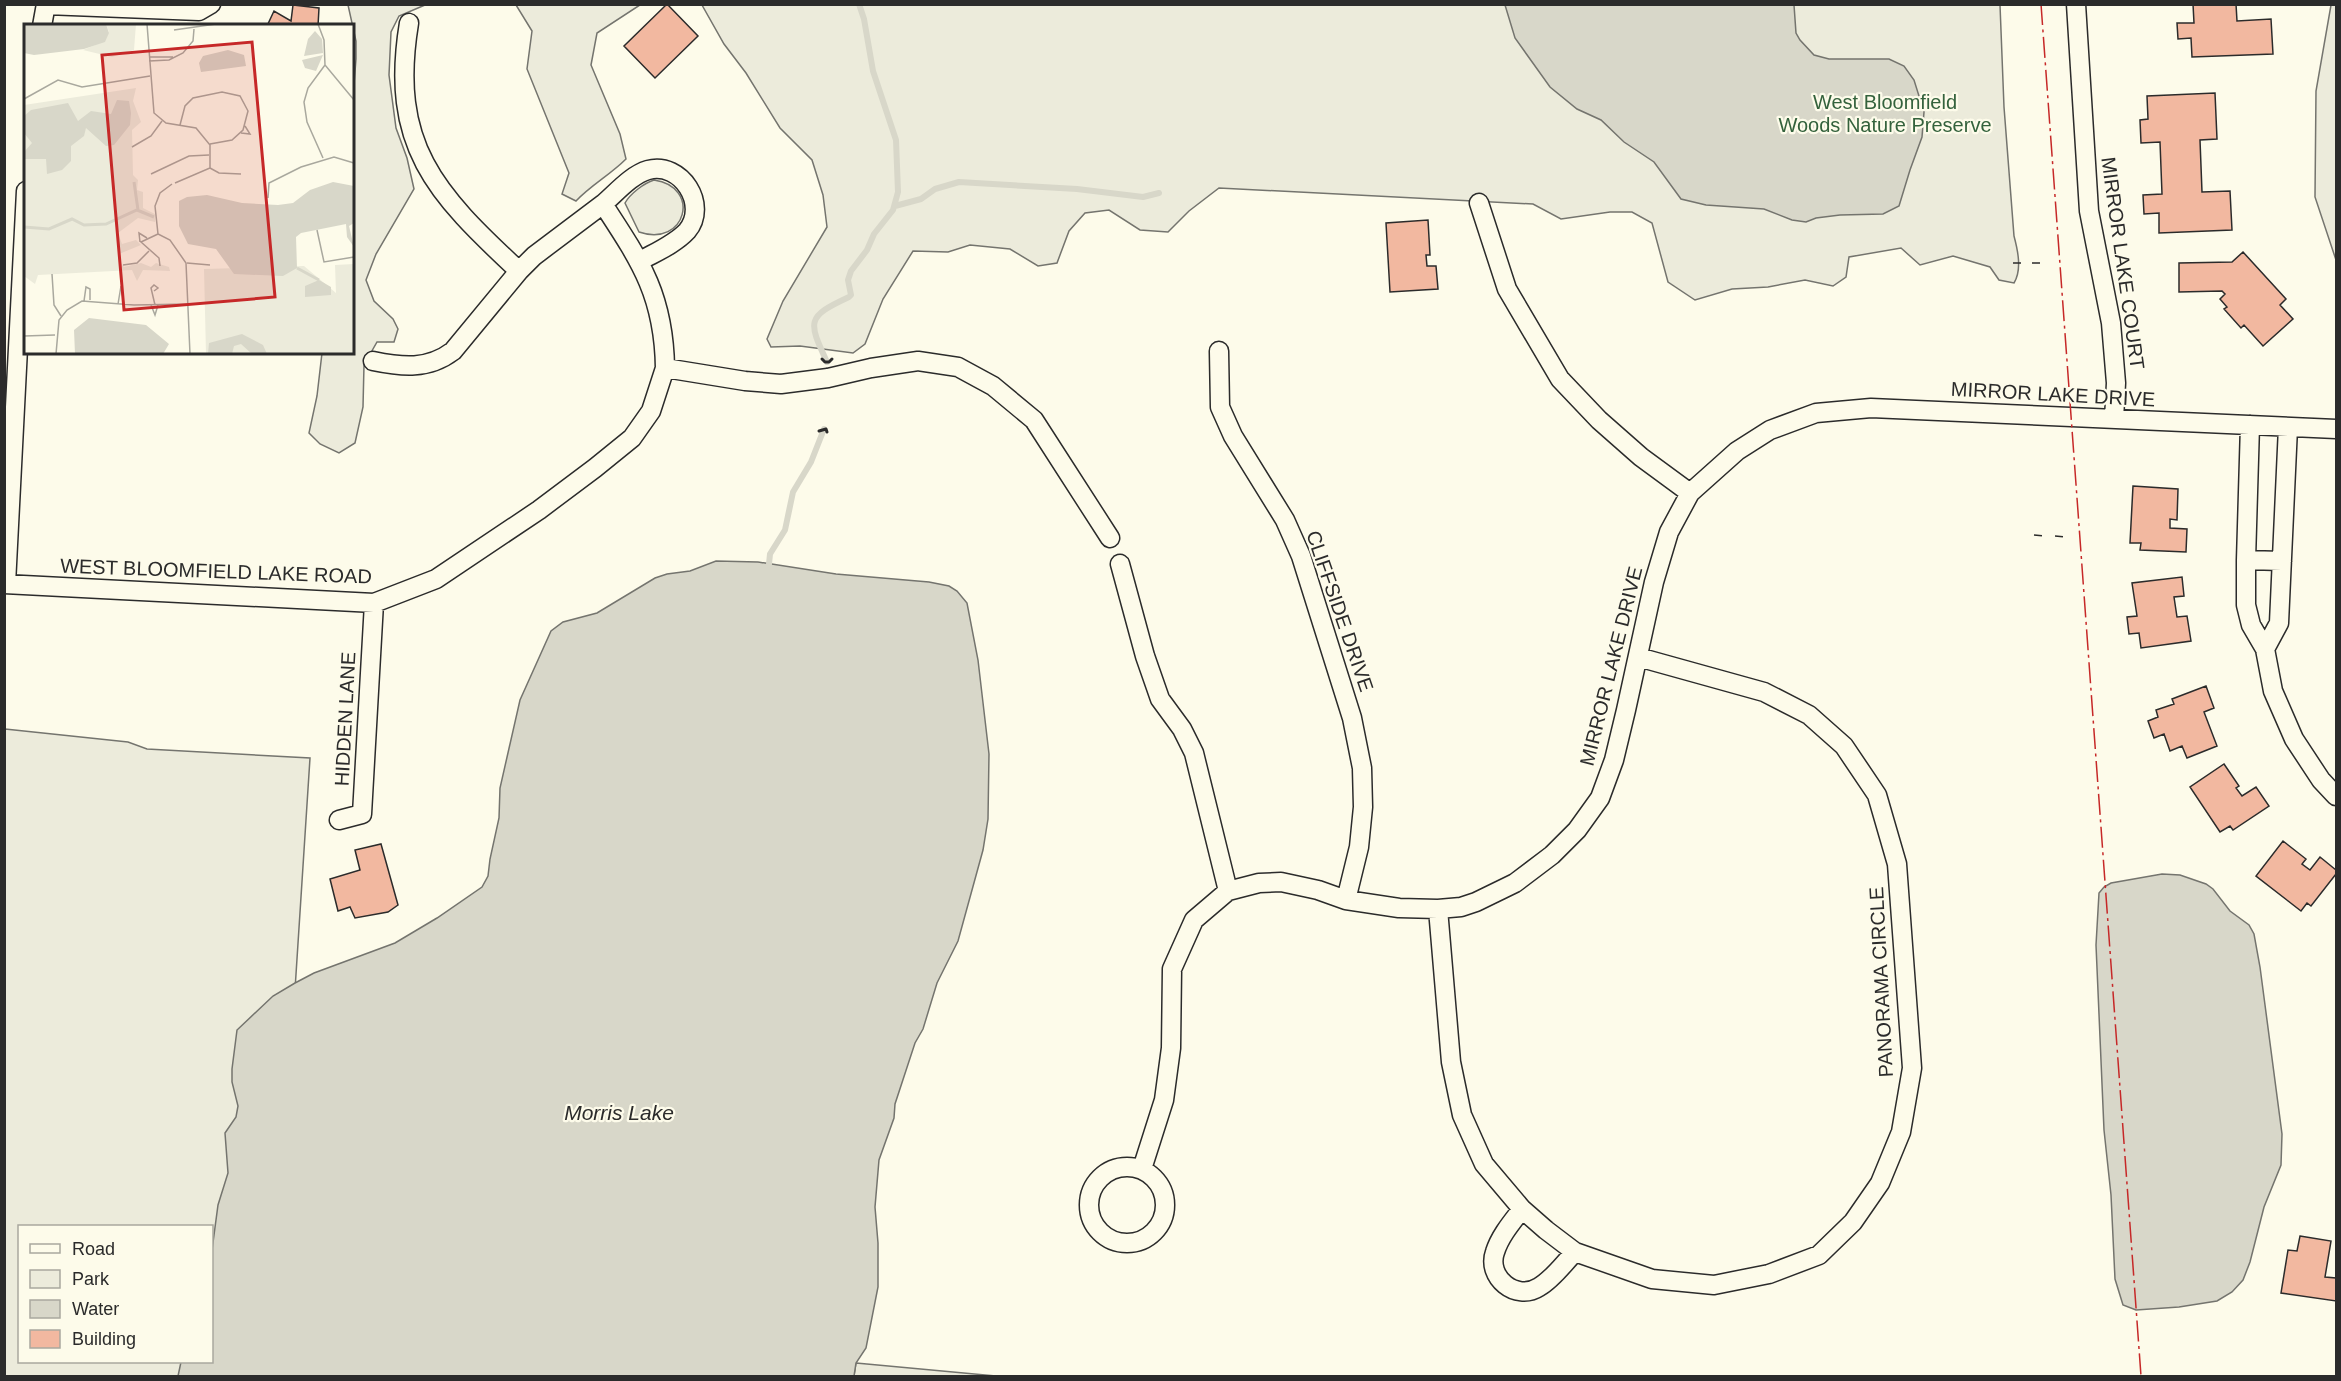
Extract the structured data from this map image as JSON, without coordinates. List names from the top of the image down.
{
  "streets": {
    "street": [
      "MIRROR LAKE COURT",
      "MIRROR LAKE DRIVE",
      "WEST BLOOMFIELD LAKE ROAD",
      "CLIFFSIDE DRIVE",
      "HIDDEN LANE",
      "PANORAMA CIRCLE"
    ]
  },
  "crossings": [
    ["MIRROR LAKE COURT", "MIRROR LAKE DRIVE"],
    ["MIRROR LAKE DRIVE", "CLIFFSIDE DRIVE"],
    ["MIRROR LAKE DRIVE", "PANORAMA CIRCLE"],
    ["WEST BLOOMFIELD LAKE ROAD", "HIDDEN LANE"]
  ],
  "water": ["Morris Lake"],
  "parks": ["West Bloomfield Woods Nature Preserve"],
  "legend": [
    "Road",
    "Park",
    "Water",
    "Building"
  ]
}
